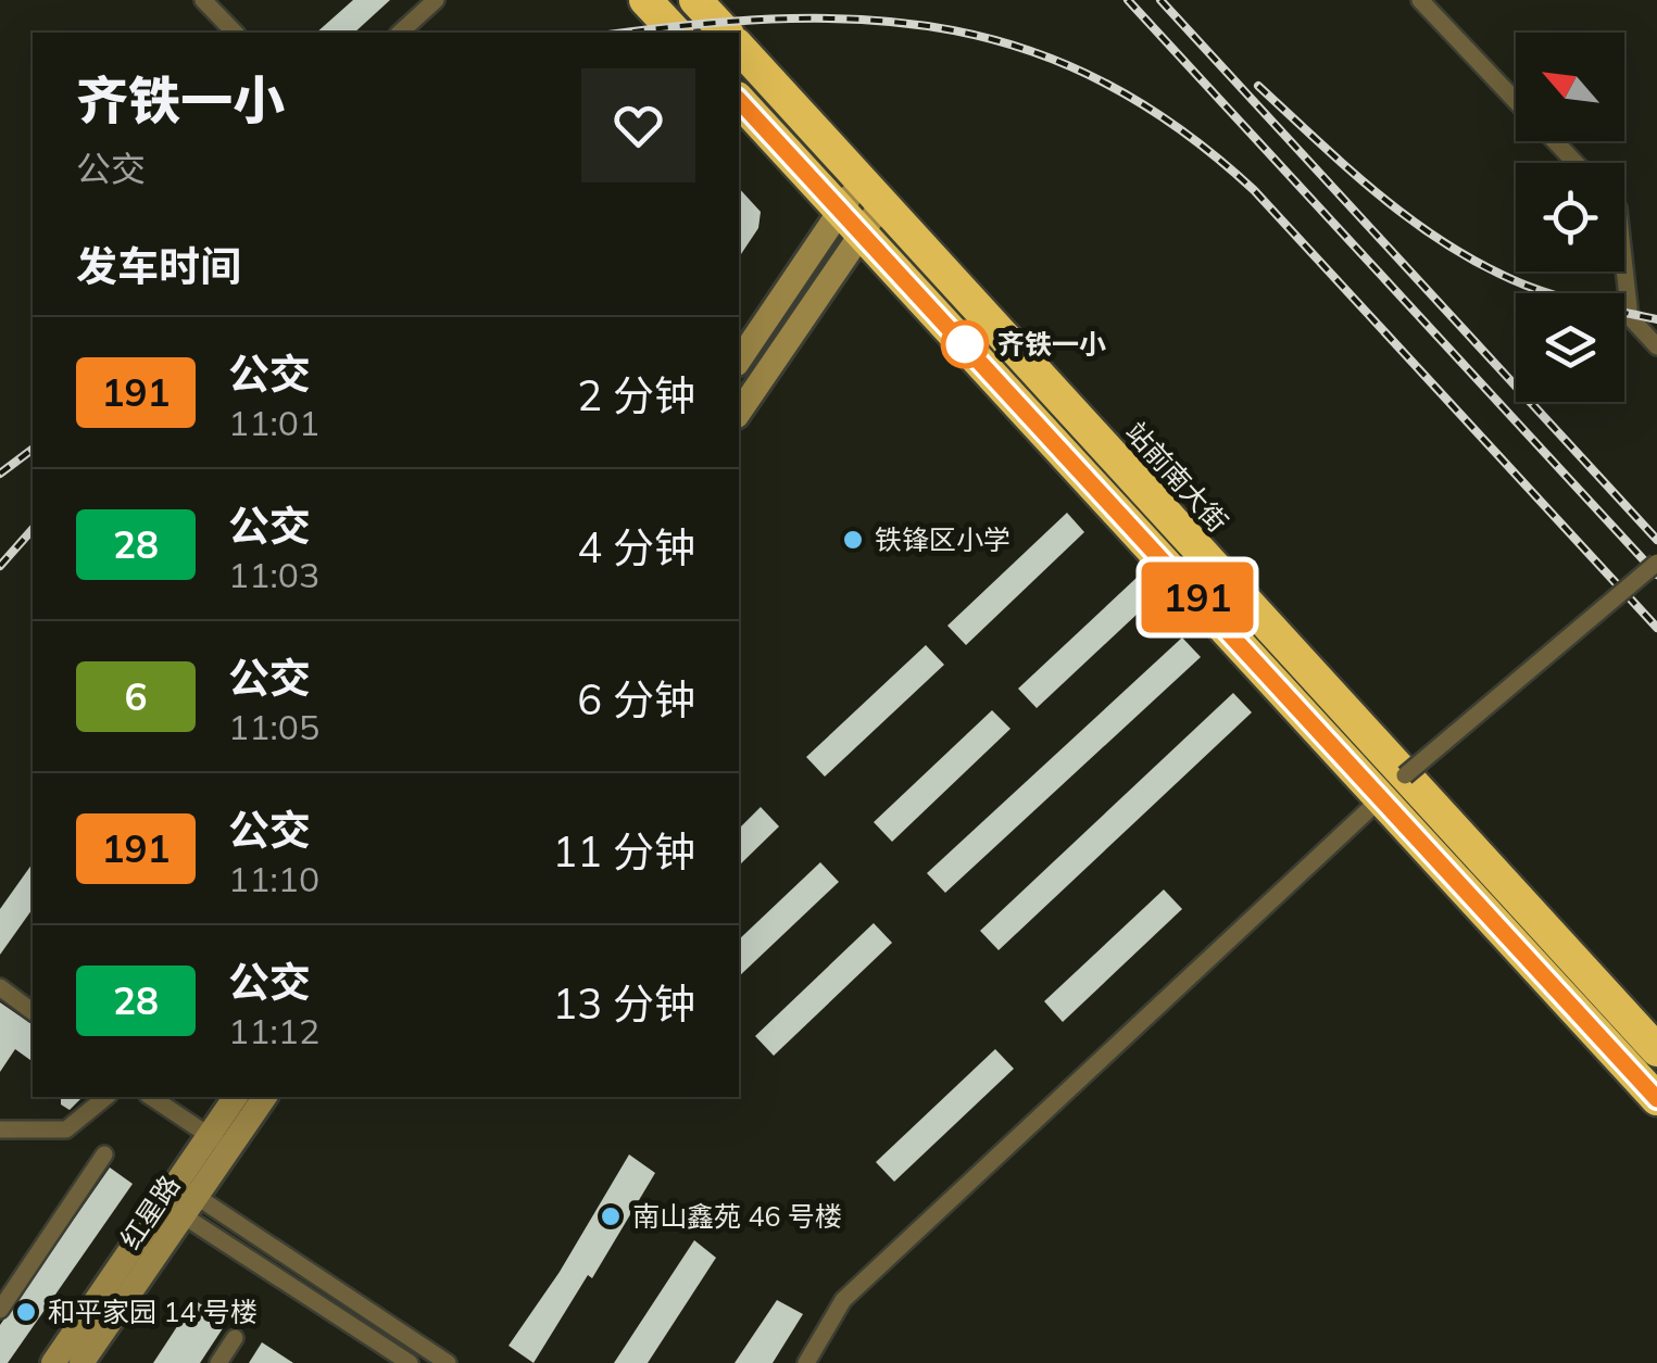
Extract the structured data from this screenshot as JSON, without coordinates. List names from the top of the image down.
{
  "streets": {
    "highway": ["站前南大街"],
    "street": ["红星路"]
  },
  "places": [
    "齐铁一小",
    "铁锋区小学",
    "南山鑫苑 46 号楼",
    "和平家园 14 号楼"
  ],
  "lines": ["bus line 191"],
  "north": "top left",
  "page": {
    "on_map": "191",
    "heading": [
      ["齐铁一小", "公交"],
      "发车时间"
    ],
    "list": [
      {
        "mark": "191",
        "name": "公交",
        "note": "11:01",
        "value": "2 分钟"
      },
      {
        "mark": "28",
        "name": "公交",
        "note": "11:03",
        "value": "4 分钟"
      },
      {
        "mark": "6",
        "name": "公交",
        "note": "11:05",
        "value": "6 分钟"
      },
      {
        "mark": "191",
        "name": "公交",
        "note": "11:10",
        "value": "11 分钟"
      },
      {
        "mark": "28",
        "name": "公交",
        "note": "11:12",
        "value": "13 分钟"
      }
    ]
  }
}
